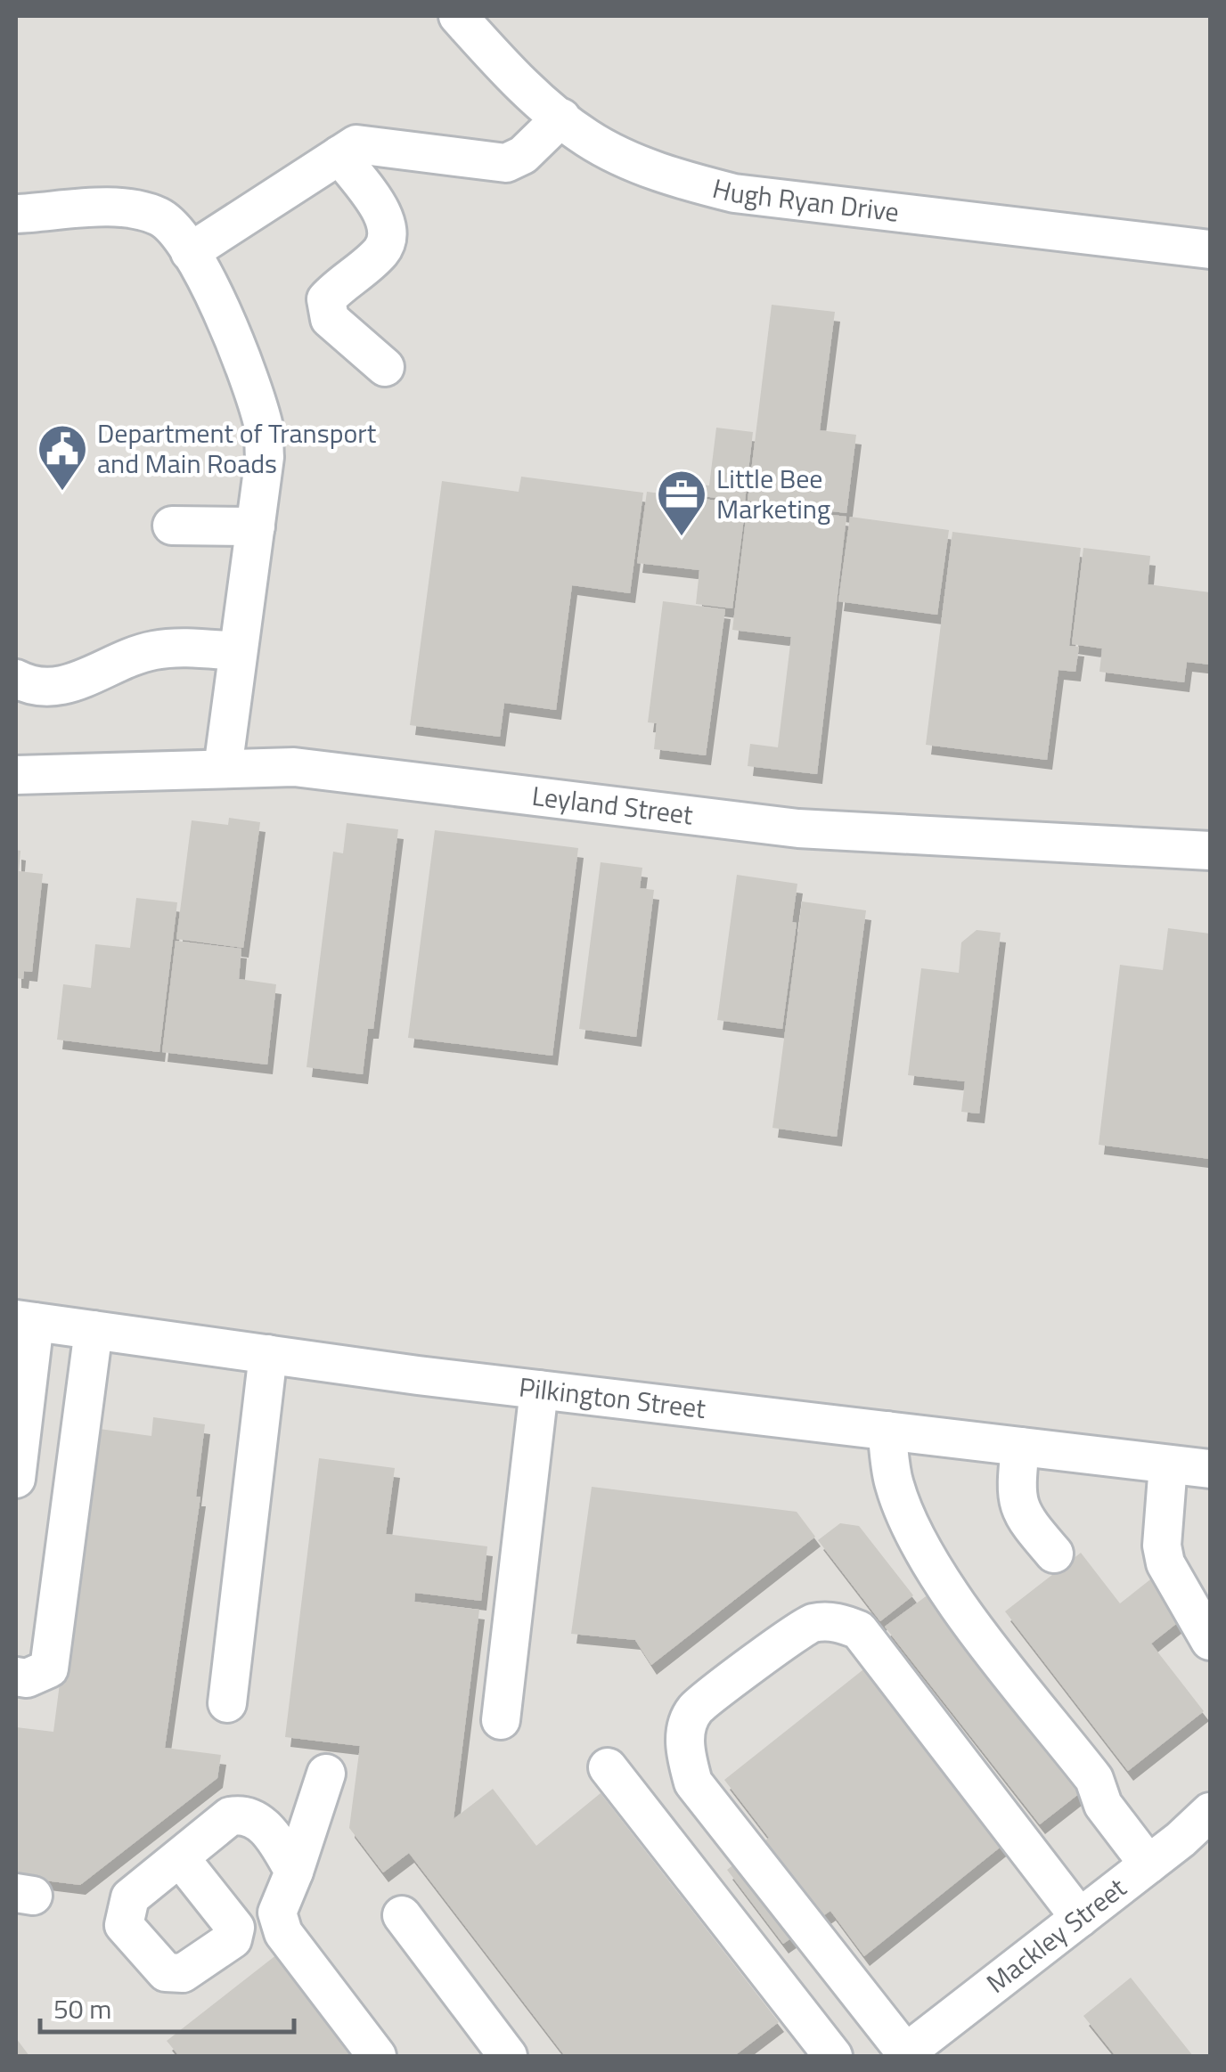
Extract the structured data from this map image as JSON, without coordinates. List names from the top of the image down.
{
  "streets": {
    "street": [
      "Hugh Ryan Drive",
      "Leyland Street",
      "Pilkington Street",
      "Mackley Street"
    ]
  },
  "places": {
    "public building": ["Department of Transport and Main Roads"],
    "office": ["Little Bee Marketing"]
  },
  "scale_bar": "50 m"
}
